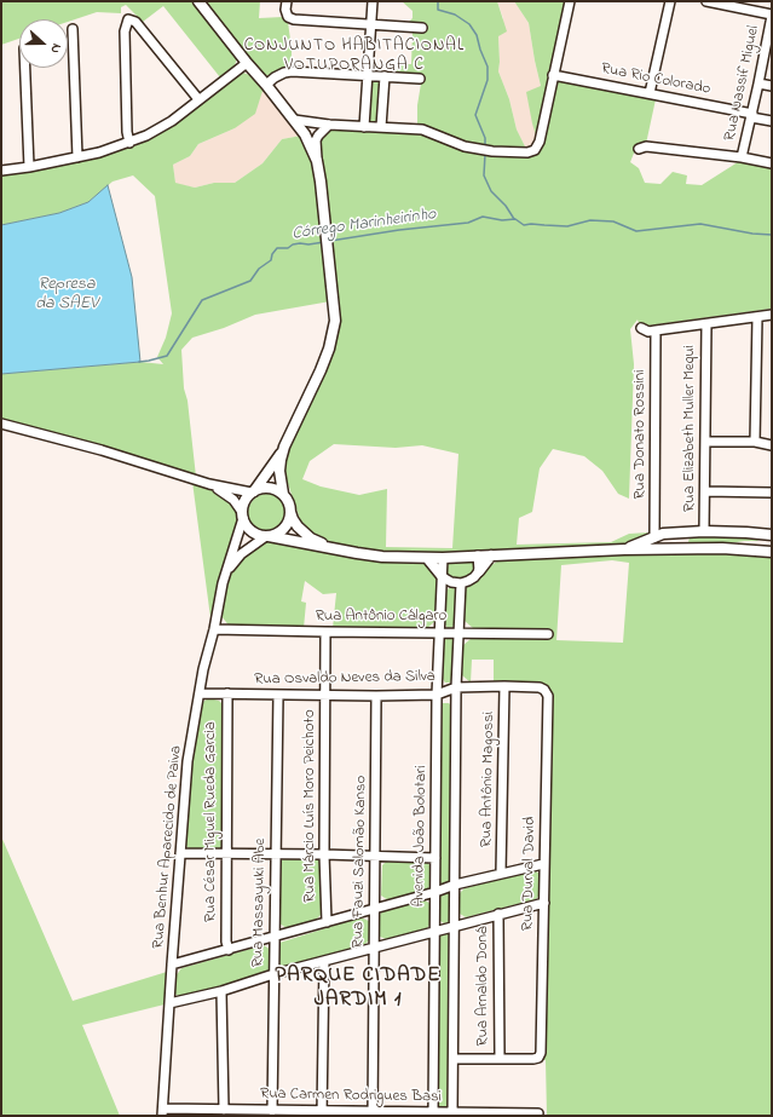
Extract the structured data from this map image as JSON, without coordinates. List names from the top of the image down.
{
  "streets": {
    "street": [
      "Rua Rio Colorado",
      "Rua Nassif Miguel",
      "Rua Elizabeth Muller Mequi",
      "Rua Donato Rossini",
      "Rua Antônio Cálgaro",
      "Rua Osvaldo Neves da Silva",
      "Rua Antônio Magossi",
      "Rua Márcio Luís Moro Peichoto",
      "Rua César Miguel Rueda Garcia",
      "Avenida João Bolotari",
      "Rua Benhur Aparecido de Paiva",
      "Rua Fauzi Salomão Kanso",
      "Rua Durval David",
      "Rua Massayuki Abe",
      "Rua Arnaldo Doná",
      "Rua Carmen Rodrigues Basi"
    ]
  },
  "crossings": [
    ["Rua Rio Colorado", "Rua Nassif Miguel"],
    ["Rua Antônio Cálgaro", "Rua Márcio Luís Moro Peichoto"],
    ["Rua Antônio Cálgaro", "Avenida João Bolotari"],
    ["Rua Antônio Cálgaro", "Rua Benhur Aparecido de Paiva"],
    ["Rua Osvaldo Neves da Silva", "Rua Antônio Magossi"],
    ["Rua Osvaldo Neves da Silva", "Rua Márcio Luís Moro Peichoto"],
    ["Rua Osvaldo Neves da Silva", "Rua César Miguel Rueda Garcia"],
    ["Rua Osvaldo Neves da Silva", "Avenida João Bolotari"],
    ["Rua Osvaldo Neves da Silva", "Rua Benhur Aparecido de Paiva"],
    ["Rua Osvaldo Neves da Silva", "Rua Fauzi Salomão Kanso"],
    ["Rua Osvaldo Neves da Silva", "Rua Durval David"],
    ["Rua Osvaldo Neves da Silva", "Rua Massayuki Abe"],
    ["Avenida João Bolotari", "Rua Carmen Rodrigues Basi"],
    ["Rua Benhur Aparecido de Paiva", "Rua Carmen Rodrigues Basi"],
    ["Rua Fauzi Salomão Kanso", "Rua Carmen Rodrigues Basi"],
    ["Rua Durval David", "Rua Arnaldo Doná"],
    ["Rua Massayuki Abe", "Rua Carmen Rodrigues Basi"]
  ],
  "districts": ["CONJUNTO HABITACIONAL VOTUPORANGA C", "PARQUE CIDADE JARDIM 1"],
  "water": ["Córrego Marinheirinho", "Represa da SAEV"],
  "north": "right"
}
